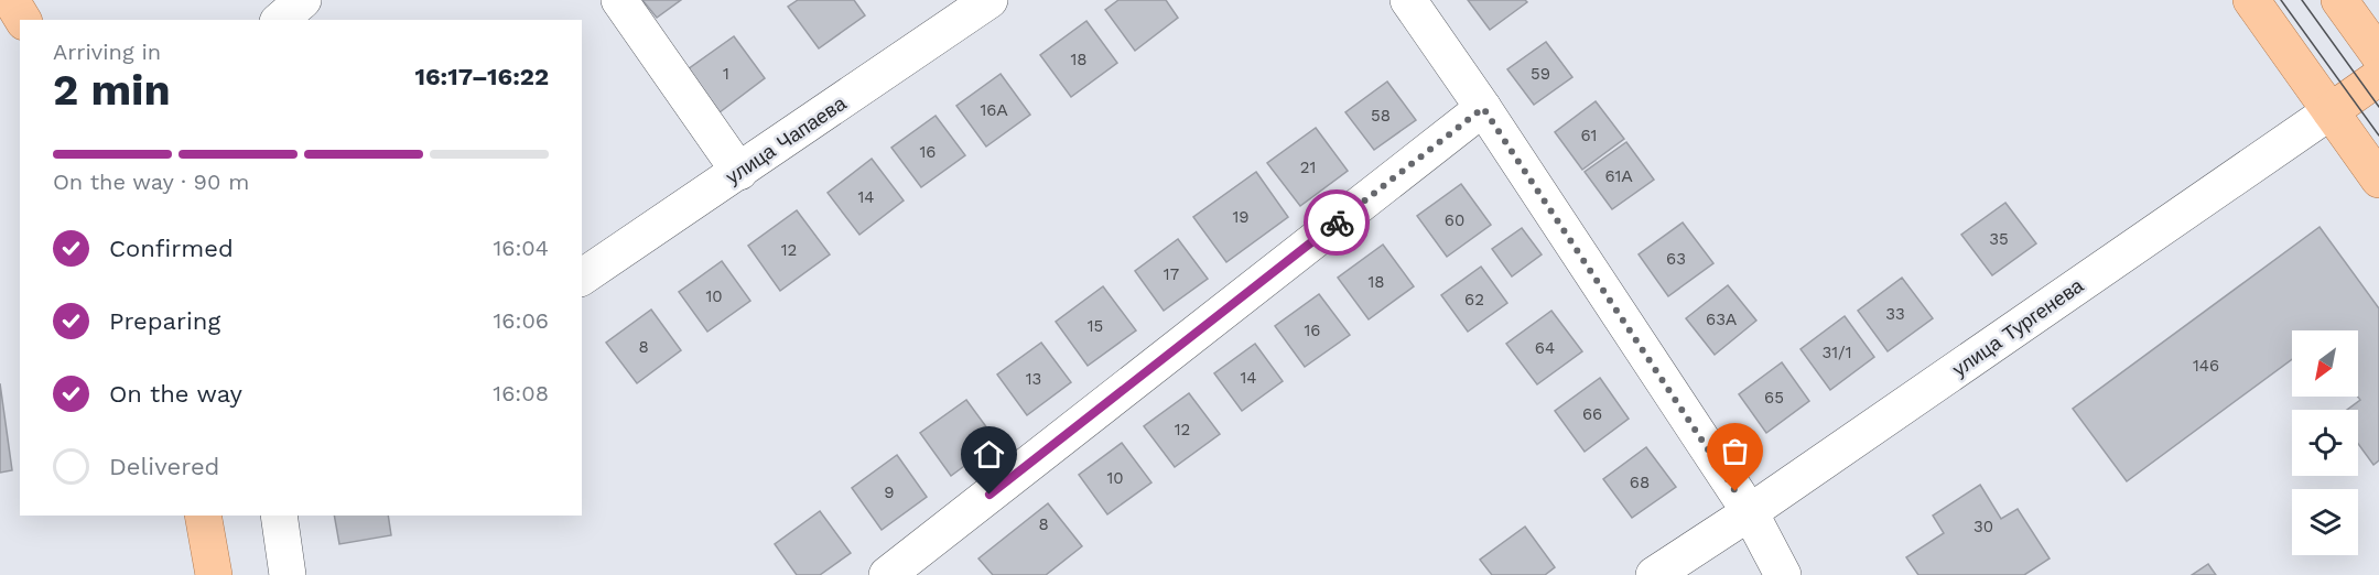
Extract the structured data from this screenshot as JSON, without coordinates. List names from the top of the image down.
{
  "streets": {
    "main road": ["улица Тургенева"],
    "street": ["улица Чапаева"]
  },
  "house_numbers": [
    "18",
    "1",
    "59",
    "16А",
    "58",
    "61",
    "16",
    "21",
    "61А",
    "14",
    "19",
    "60",
    "35",
    "12",
    "63",
    "17",
    "18",
    "10",
    "62",
    "33",
    "63А",
    "15",
    "16",
    "8",
    "64",
    "31/1",
    "146",
    "14",
    "13",
    "65",
    "66",
    "12",
    "10",
    "68",
    "9",
    "8",
    "30"
  ],
  "north": "bottom left",
  "page": {
    "heading": ["2 min", "Arriving in", "16:17–16:22"],
    "bar": "On the way · 90 m",
    "list": [
      ["Confirmed", "16:04"],
      ["Preparing", "16:06"],
      ["On the way", "16:08"],
      "Delivered"
    ]
  }
}
